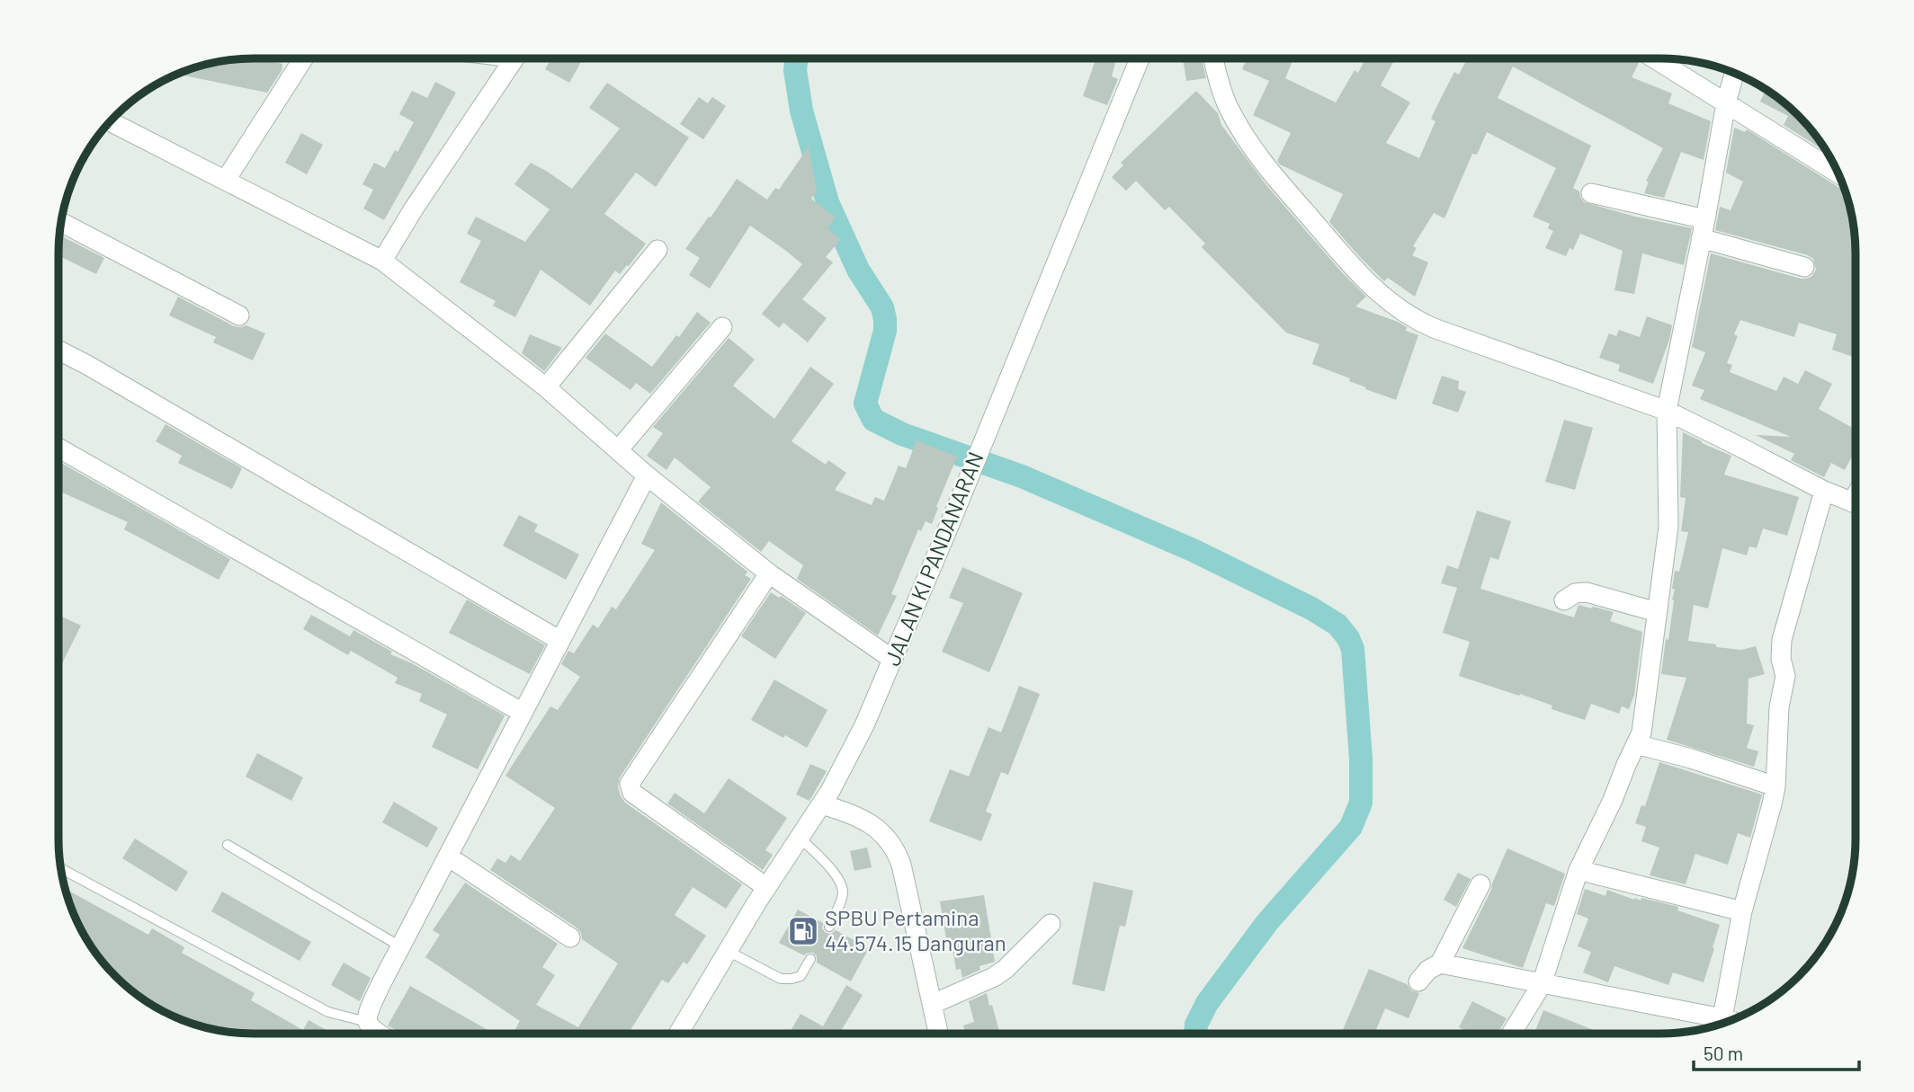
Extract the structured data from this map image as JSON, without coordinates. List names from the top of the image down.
{
  "streets": {
    "street": ["JALAN KI PANDANARAN"]
  },
  "places": {
    "fuel station": ["SPBU Pertamina 44.574.15 Danguran"]
  },
  "scale_bar": "50 m"
}
